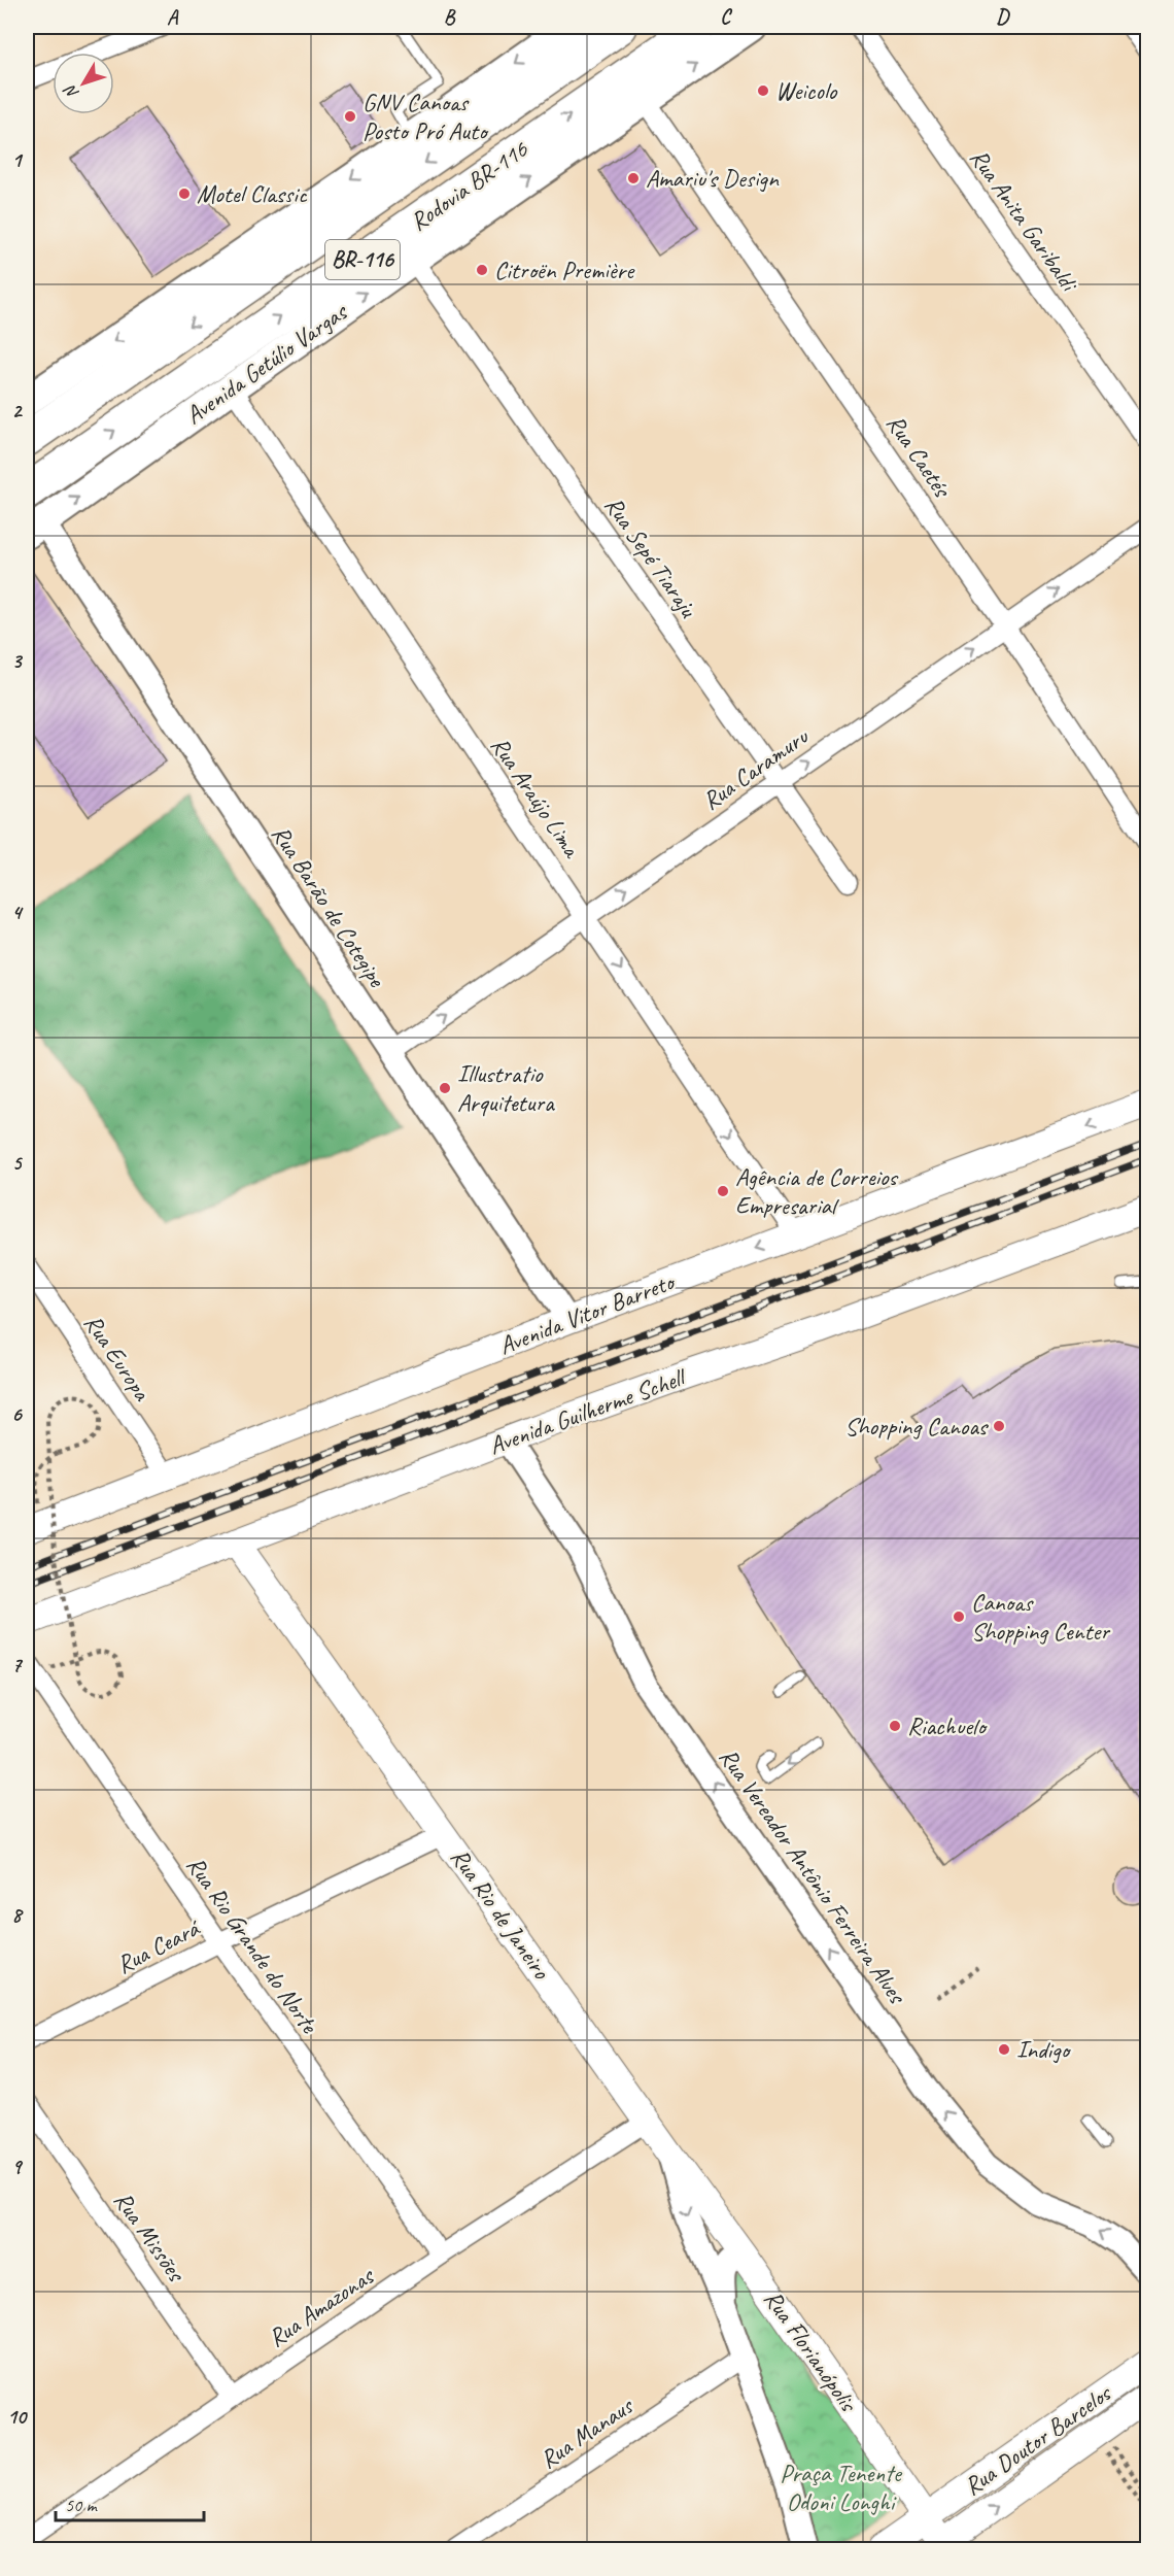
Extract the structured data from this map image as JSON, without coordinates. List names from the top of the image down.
{
  "streets": {
    "highway": ["Rodovia BR-116", "BR-116"],
    "main road": [
      "Avenida Getúlio Vargas",
      "Avenida Vitor Barreto",
      "Avenida Guilherme Schell",
      "Rua Rio de Janeiro",
      "Rua Florianópolis",
      "Rua Doutor Barcelos"
    ],
    "street": [
      "Rua Anita Garibaldi",
      "Rua Caetés",
      "Rua Sepé Tiaraju",
      "Rua Caramuru",
      "Rua Araújo Lima",
      "Rua Barão de Cotegipe",
      "Rua Europa",
      "Rua Vereador Antônio Ferreira Alves",
      "Rua Rio Grande do Norte",
      "Rua Ceará",
      "Rua Missões",
      "Rua Amazonas",
      "Rua Manaus"
    ]
  },
  "crossings": [
    ["Avenida Getúlio Vargas", "Rua Caetés"],
    ["Avenida Getúlio Vargas", "Rua Sepé Tiaraju"],
    ["Avenida Getúlio Vargas", "Rua Araújo Lima"],
    ["Avenida Getúlio Vargas", "Rua Barão de Cotegipe"],
    ["Rua Caetés", "Rua Caramuru"],
    ["Rua Sepé Tiaraju", "Rua Caramuru"],
    ["Rua Caramuru", "Rua Araújo Lima"],
    ["Rua Caramuru", "Rua Barão de Cotegipe"],
    ["Rua Araújo Lima", "Avenida Vitor Barreto"],
    ["Rua Barão de Cotegipe", "Avenida Vitor Barreto"],
    ["Avenida Vitor Barreto", "Rua Europa"],
    ["Avenida Guilherme Schell", "Rua Vereador Antônio Ferreira Alves"],
    ["Avenida Guilherme Schell", "Rua Rio de Janeiro"],
    ["Rua Rio de Janeiro", "Rua Ceará"],
    ["Rua Rio de Janeiro", "Rua Amazonas"],
    ["Rua Rio de Janeiro", "Rua Florianópolis"],
    ["Rua Rio de Janeiro", "Rua Manaus"],
    ["Rua Rio Grande do Norte", "Rua Ceará"],
    ["Rua Rio Grande do Norte", "Rua Amazonas"],
    ["Rua Missões", "Rua Amazonas"],
    ["Rua Florianópolis", "Rua Doutor Barcelos"]
  ],
  "one_way": [
    "Rua Caramuru",
    "Rua Araújo Lima",
    "Avenida Vitor Barreto",
    "Rua Vereador Antônio Ferreira Alves"
  ],
  "parks": ["Praça Tenente Odoni Longhi"],
  "places": [
    "Weicolo",
    "GNV Canoas Posto Pró Auto",
    "Amariu's Design",
    "Motel Classic",
    "Citroën Première",
    "Illustratio Arquitetura",
    "Agência de Correios Empresarial",
    "Shopping Canoas",
    "Canoas Shopping Center",
    "Riachuelo",
    "Indigo"
  ],
  "scale_bar": "50 m",
  "north": "bottom left",
  "grid": {
    "columns": [
      "A",
      "B",
      "C",
      "D"
    ],
    "rows": [
      "1",
      "2",
      "3",
      "4",
      "5",
      "6",
      "7",
      "8",
      "9",
      "10"
    ]
  }
}
